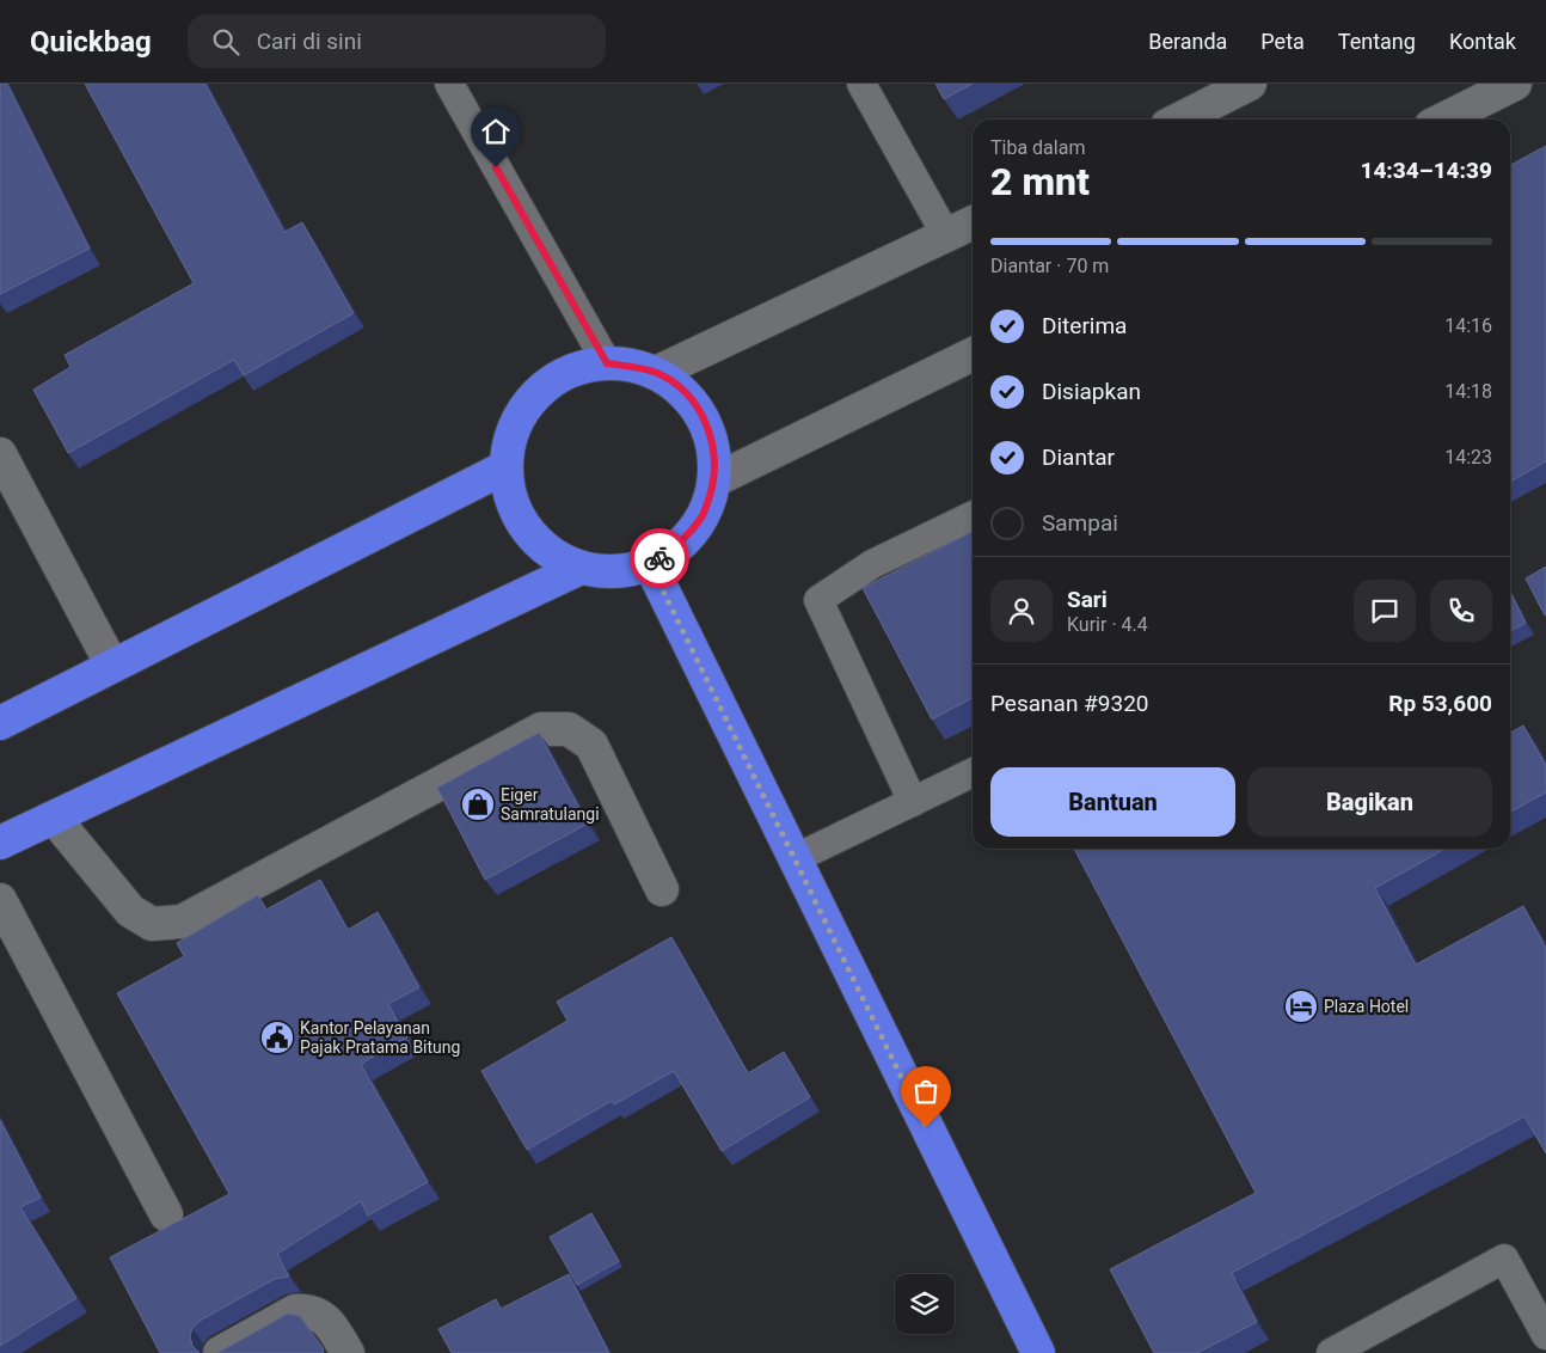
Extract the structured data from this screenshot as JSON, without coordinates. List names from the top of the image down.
{
  "places": {
    "shop": ["Eiger Samratulangi"],
    "hotel": ["Plaza Hotel"],
    "public building": ["Kantor Pelayanan Pajak Pratama Bitung"]
  },
  "page": {
    "header": "Quickbag",
    "search": "Cari di sini",
    "nav": [
      "Beranda",
      "Peta",
      "Tentang",
      "Kontak"
    ],
    "heading": ["2 mnt", "Tiba dalam", "14:34–14:39"],
    "panel": [
      "Sari",
      "Kurir · 4.4",
      "Pesanan #9320",
      "Rp 53,600"
    ],
    "bar": "Diantar · 70 m",
    "list": [
      ["Diterima", "14:16"],
      ["Disiapkan", "14:18"],
      ["Diantar", "14:23"],
      "Sampai"
    ],
    "buttons": ["Bantuan", "Bagikan"]
  }
}
